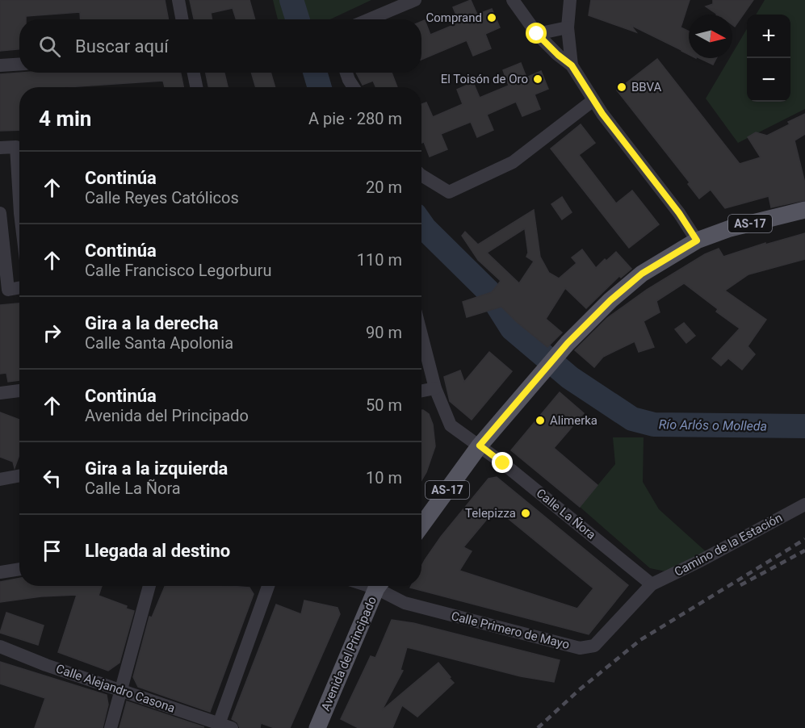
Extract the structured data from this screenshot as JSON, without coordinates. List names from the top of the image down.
{
  "streets": {
    "main road": ["AS-17", "Avenida del Principado"],
    "street": [
      "Calle La Ñora",
      "Camino de la Estación",
      "Calle Primero de Mayo",
      "Calle Alejandro Casona"
    ]
  },
  "crossings": [
    ["AS-17", "Calle La Ñora"],
    ["Calle La Ñora", "Camino de la Estación"],
    ["Calle La Ñora", "Calle Primero de Mayo"],
    ["Camino de la Estación", "Calle Primero de Mayo"]
  ],
  "water": ["Río Arlós o Molleda"],
  "places": [
    "Comprand",
    "El Toisón de Oro",
    "BBVA",
    "Alimerka",
    "Telepizza"
  ],
  "north": "right",
  "page": {
    "map_buttons": ["+", "−"],
    "search": "Buscar aquí",
    "heading": ["4 min", "A pie · 280 m"],
    "list": [
      ["Continúa", "Calle Reyes Católicos", "20 m"],
      ["Continúa", "Calle Francisco Legorburu", "110 m"],
      ["Gira a la derecha", "Calle Santa Apolonia", "90 m"],
      ["Continúa", "Avenida del Principado", "50 m"],
      ["Gira a la izquierda", "Calle La Ñora", "10 m"],
      "Llegada al destino"
    ]
  }
}
